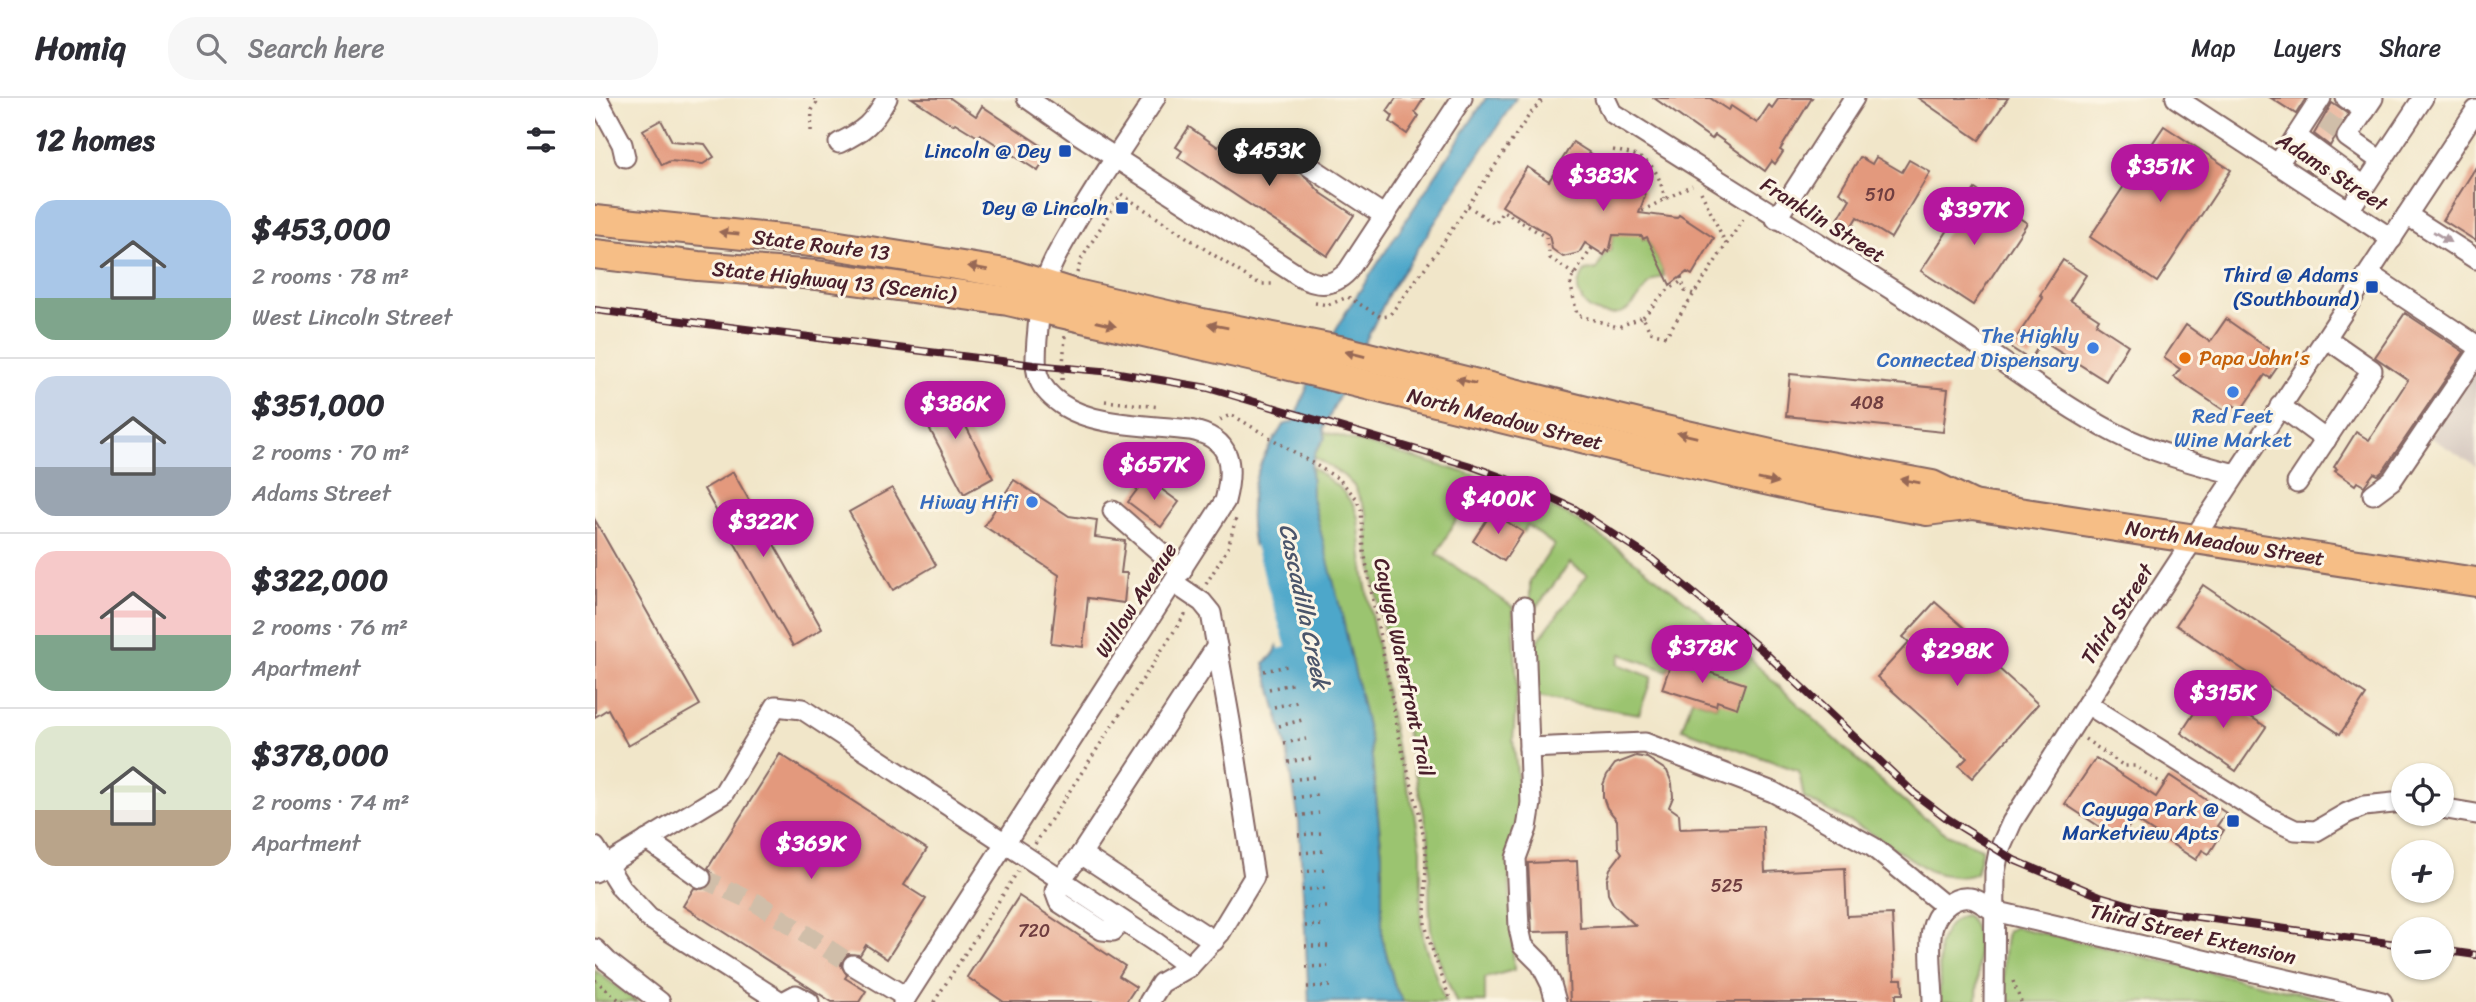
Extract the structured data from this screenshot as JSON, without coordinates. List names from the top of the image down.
{
  "streets": {
    "highway": ["State Route 13", "State Highway 13 (Scenic)", "North Meadow Street"],
    "street": [
      "Adams Street",
      "Franklin Street",
      "Willow Avenue",
      "Third Street",
      "Third Street Extension"
    ],
    "path": ["Cayuga Waterfront Trail"]
  },
  "crossings": [
    ["Adams Street", "Third Street"],
    ["Franklin Street", "Third Street"],
    ["State Route 13", "State Highway 13 (Scenic)"],
    ["State Route 13", "North Meadow Street"],
    ["State Route 13", "Willow Avenue"],
    ["State Highway 13 (Scenic)", "North Meadow Street"],
    ["State Highway 13 (Scenic)", "Willow Avenue"],
    ["North Meadow Street", "Willow Avenue"],
    ["North Meadow Street", "Third Street"],
    ["Third Street", "Third Street Extension"]
  ],
  "one_way": ["State Route 13"],
  "water": ["Cascadilla Creek"],
  "places": {
    "transit": [
      "Lincoln @ Dey",
      "Dey @ Lincoln",
      "Third @ Adams (Southbound)",
      "Cayuga Park @ Marketview Apts"
    ],
    "other": [
      "The Highly Connected Dispensary",
      "Papa John's",
      "Red Feet Wine Market",
      "Hiway Hifi"
    ]
  },
  "house_numbers": [
    "510",
    "408",
    "525",
    "720"
  ],
  "page": {
    "header": "Homiq",
    "search": "Search here",
    "nav": ["Map", "Layers", "Share"],
    "heading": "12 homes",
    "price": [
      "$453K",
      "$351K",
      "$383K",
      "$397K",
      "$386K",
      "$657K",
      "$400K",
      "$322K",
      "$378K",
      "$298K",
      "$315K",
      "$369K"
    ],
    "list": [
      {
        "name": "$453,000",
        "note": "2 rooms · 78 m² · West Lincoln Street"
      },
      {
        "name": "$351,000",
        "note": "2 rooms · 70 m² · Adams Street"
      },
      {
        "name": "$322,000",
        "note": "2 rooms · 76 m² · Apartment"
      },
      {
        "name": "$378,000",
        "note": "2 rooms · 74 m² · Apartment"
      }
    ],
    "map_buttons": ["+", "−"]
  }
}
